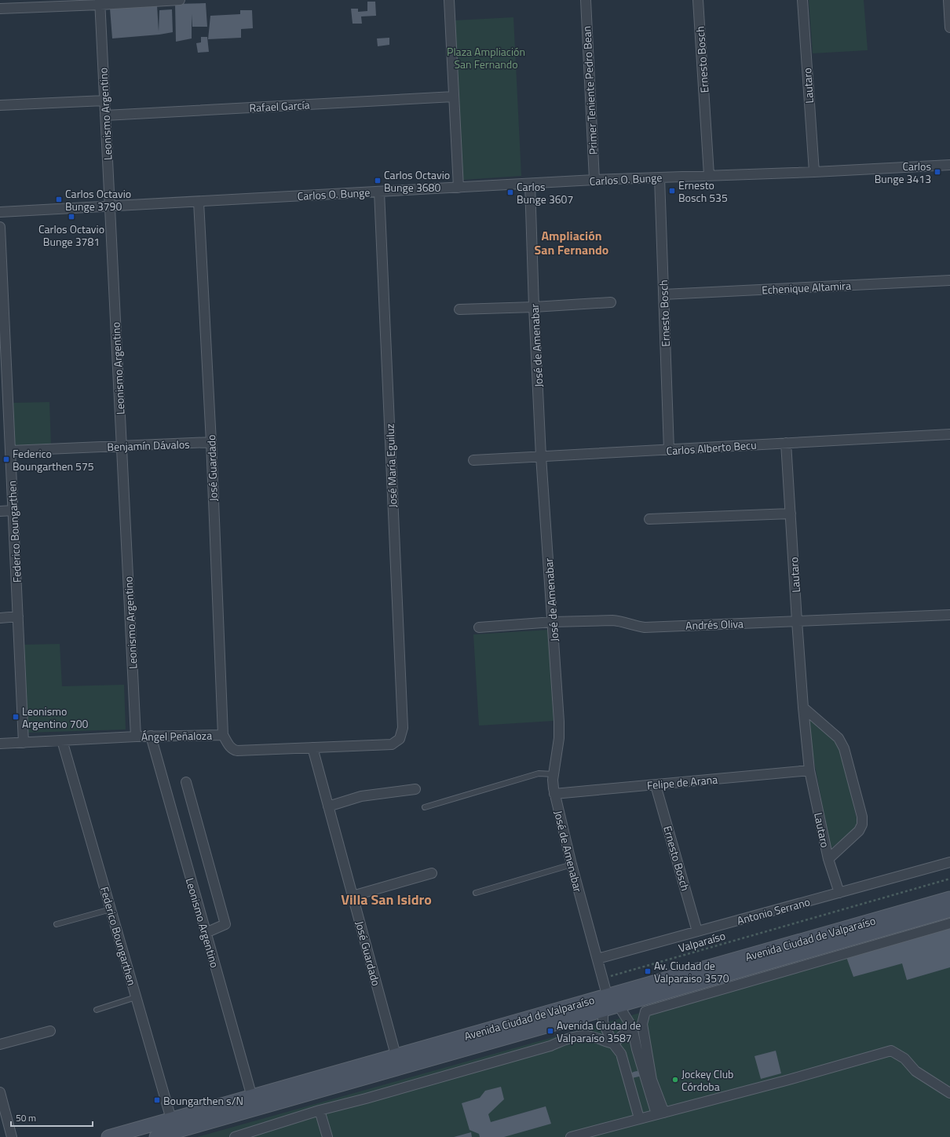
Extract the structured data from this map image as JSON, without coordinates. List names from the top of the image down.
{
  "streets": {
    "main road": ["Avenida Ciudad de Valparaíso"],
    "street": [
      "Ernesto Bosch",
      "Lautaro",
      "Primer Teniente Pedro Bean",
      "Rafael García",
      "Leonismo Argentino",
      "Carlos O. Bunge",
      "Echenique Altamira",
      "José de Amenabar",
      "Benjamín Dávalos",
      "Carlos Alberto Becu",
      "José María Eguiluz",
      "José Guardado",
      "Federico Boungarthen",
      "Andrés Oliva",
      "Ángel Peñaloza",
      "Felipe de Arana",
      "Antonio Serrano"
    ],
    "path": ["Valparaíso"]
  },
  "crossings": [
    ["Ernesto Bosch", "Carlos O. Bunge"],
    ["Ernesto Bosch", "Echenique Altamira"],
    ["Ernesto Bosch", "Carlos Alberto Becu"],
    ["Ernesto Bosch", "Felipe de Arana"],
    ["Ernesto Bosch", "Antonio Serrano"],
    ["Lautaro", "Carlos O. Bunge"],
    ["Lautaro", "Carlos Alberto Becu"],
    ["Lautaro", "Andrés Oliva"],
    ["Lautaro", "Felipe de Arana"],
    ["Lautaro", "Antonio Serrano"],
    ["Primer Teniente Pedro Bean", "Carlos O. Bunge"],
    ["Rafael García", "Leonismo Argentino"],
    ["Leonismo Argentino", "Carlos O. Bunge"],
    ["Leonismo Argentino", "Benjamín Dávalos"],
    ["Leonismo Argentino", "Ángel Peñaloza"],
    ["Leonismo Argentino", "Avenida Ciudad de Valparaíso"],
    ["Carlos O. Bunge", "José de Amenabar"],
    ["Carlos O. Bunge", "José María Eguiluz"],
    ["Carlos O. Bunge", "José Guardado"],
    ["José de Amenabar", "Carlos Alberto Becu"],
    ["José de Amenabar", "Andrés Oliva"],
    ["José de Amenabar", "Felipe de Arana"],
    ["José de Amenabar", "Antonio Serrano"],
    ["José de Amenabar", "Avenida Ciudad de Valparaíso"],
    ["José de Amenabar", "Valparaíso"],
    ["Benjamín Dávalos", "José Guardado"],
    ["Benjamín Dávalos", "Federico Boungarthen"],
    ["José María Eguiluz", "Ángel Peñaloza"],
    ["José Guardado", "Ángel Peñaloza"],
    ["José Guardado", "Avenida Ciudad de Valparaíso"],
    ["Federico Boungarthen", "Ángel Peñaloza"],
    ["Federico Boungarthen", "Avenida Ciudad de Valparaíso"]
  ],
  "districts": ["Ampliación San Fernando", "Villa San Isidro"],
  "parks": ["Plaza Ampliación San Fernando"],
  "places": {
    "transit": [
      "Carlos Bunge 3413",
      "Carlos Octavio Bunge 3680",
      "Ernesto Bosch 535",
      "Carlos Bunge 3607",
      "Carlos Octavio Bunge 3790",
      "Carlos Octavio Bunge 3781",
      "Federico Boungarthen 575",
      "Leonismo Argentino 700",
      "Av. Ciudad de Valparaiso 3570",
      "Avenida Ciudad de Valparaíso 3587",
      "Boungarthen s/N"
    ],
    "other": ["Jockey Club Córdoba"]
  },
  "scale_bar": "50 m"
}
